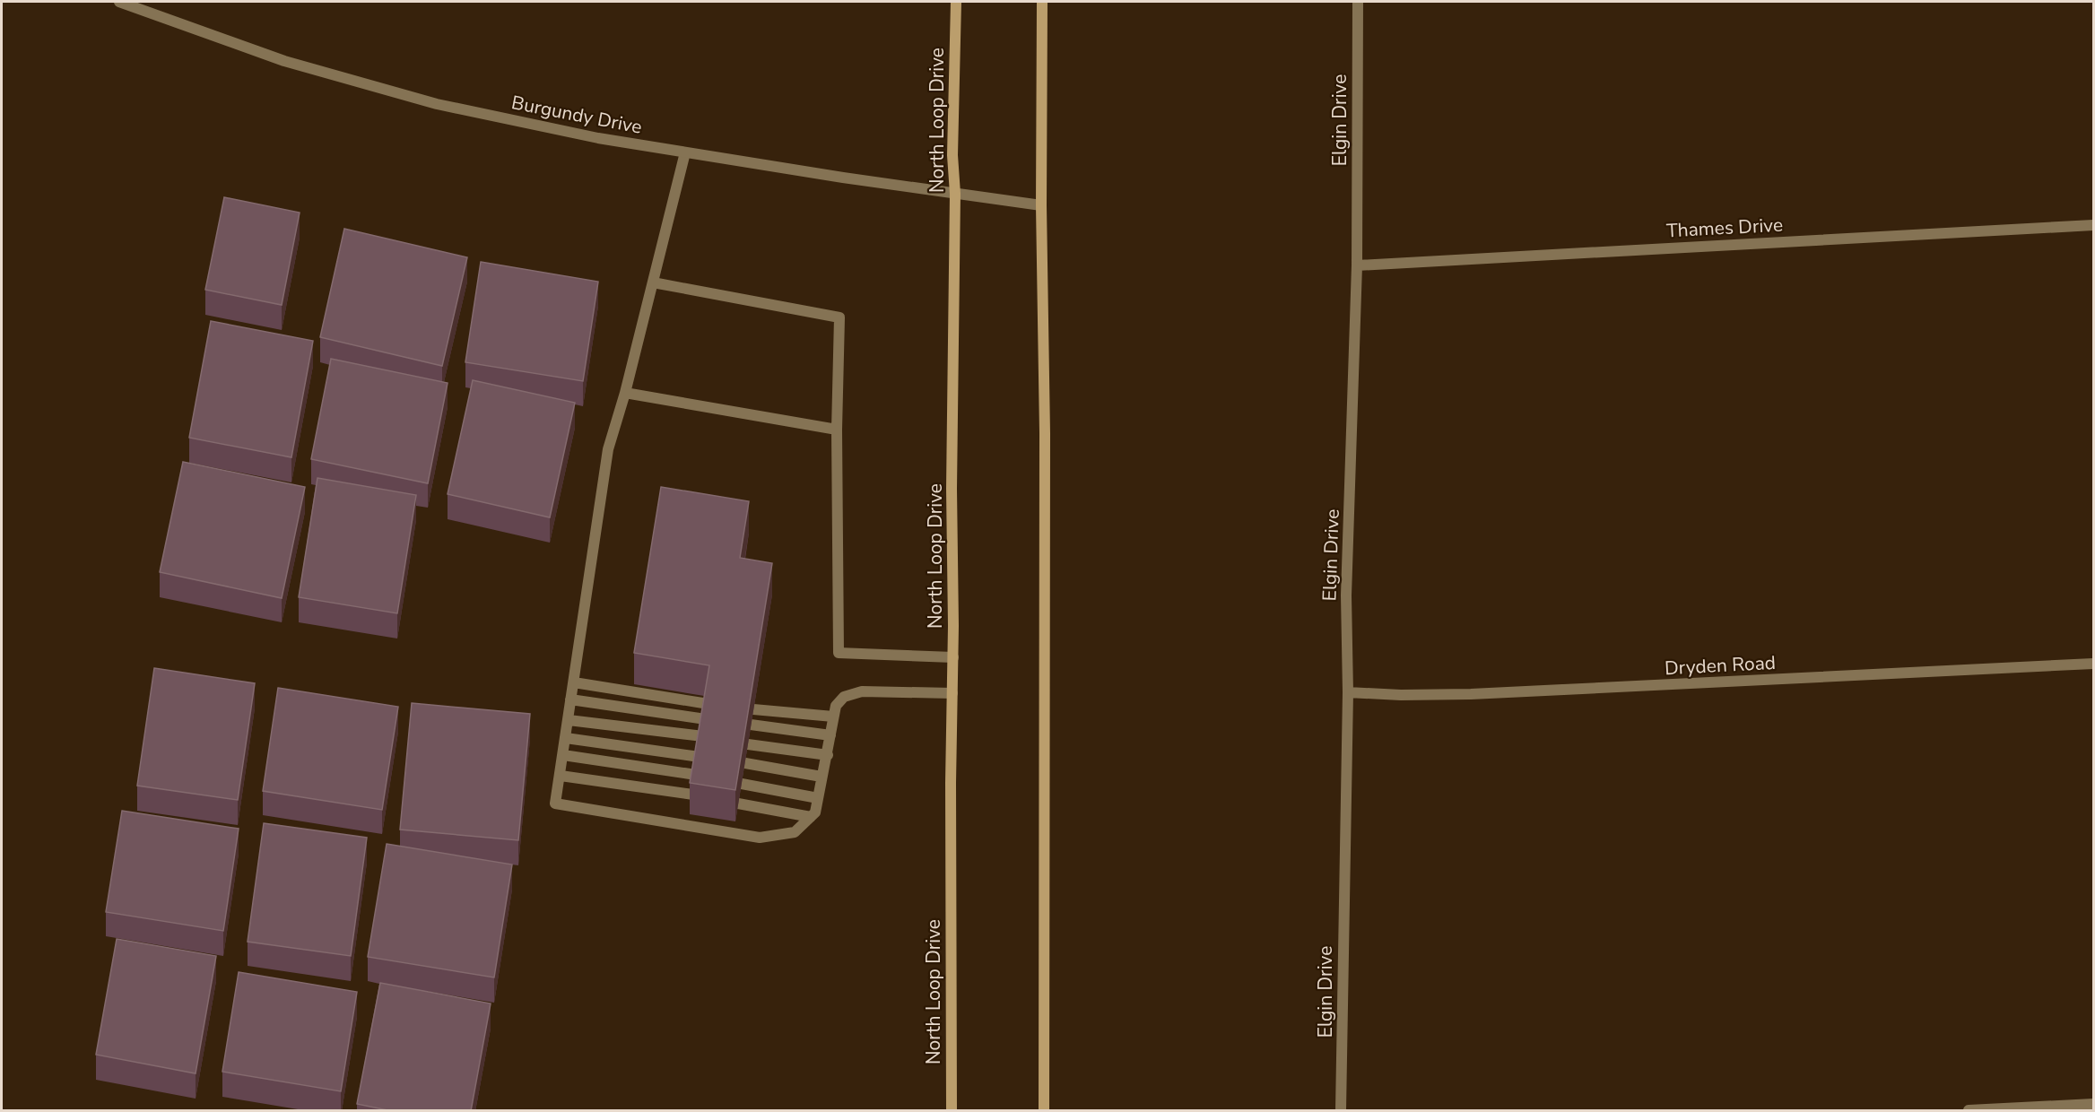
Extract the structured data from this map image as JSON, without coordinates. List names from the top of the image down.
{
  "streets": {
    "main road": ["North Loop Drive"],
    "street": [
      "Burgundy Drive",
      "Elgin Drive",
      "Thames Drive",
      "Dryden Road"
    ]
  },
  "crossings": [
    ["Burgundy Drive", "North Loop Drive"],
    ["Elgin Drive", "Thames Drive"],
    ["Elgin Drive", "Dryden Road"]
  ]
}
